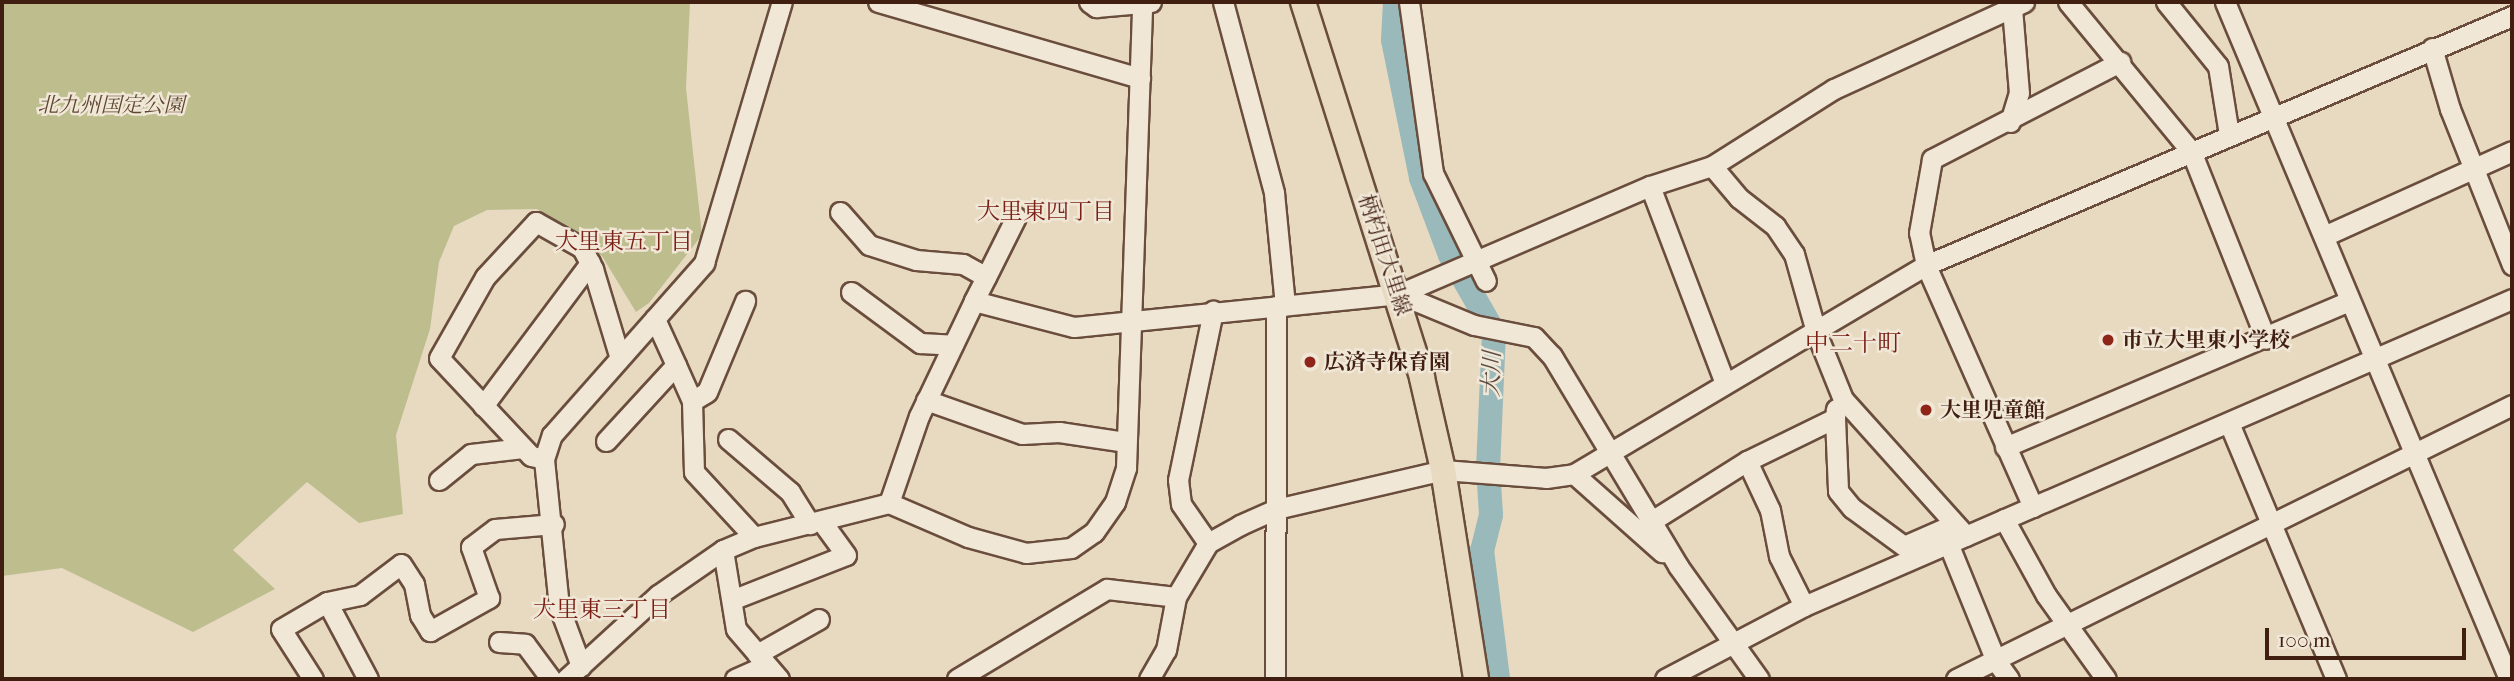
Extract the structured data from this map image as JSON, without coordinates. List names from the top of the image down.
{
  "streets": {
    "main road": ["柄杓田大里線"]
  },
  "districts": [
    "大里東四丁目",
    "大里東五丁目",
    "中二十町",
    "大里東三丁目"
  ],
  "water": ["大川"],
  "parks": ["北九州国定公園"],
  "places": ["市立大里東小学校", "広済寺保育園", "大里児童館"],
  "scale_bar": "100 m"
}
